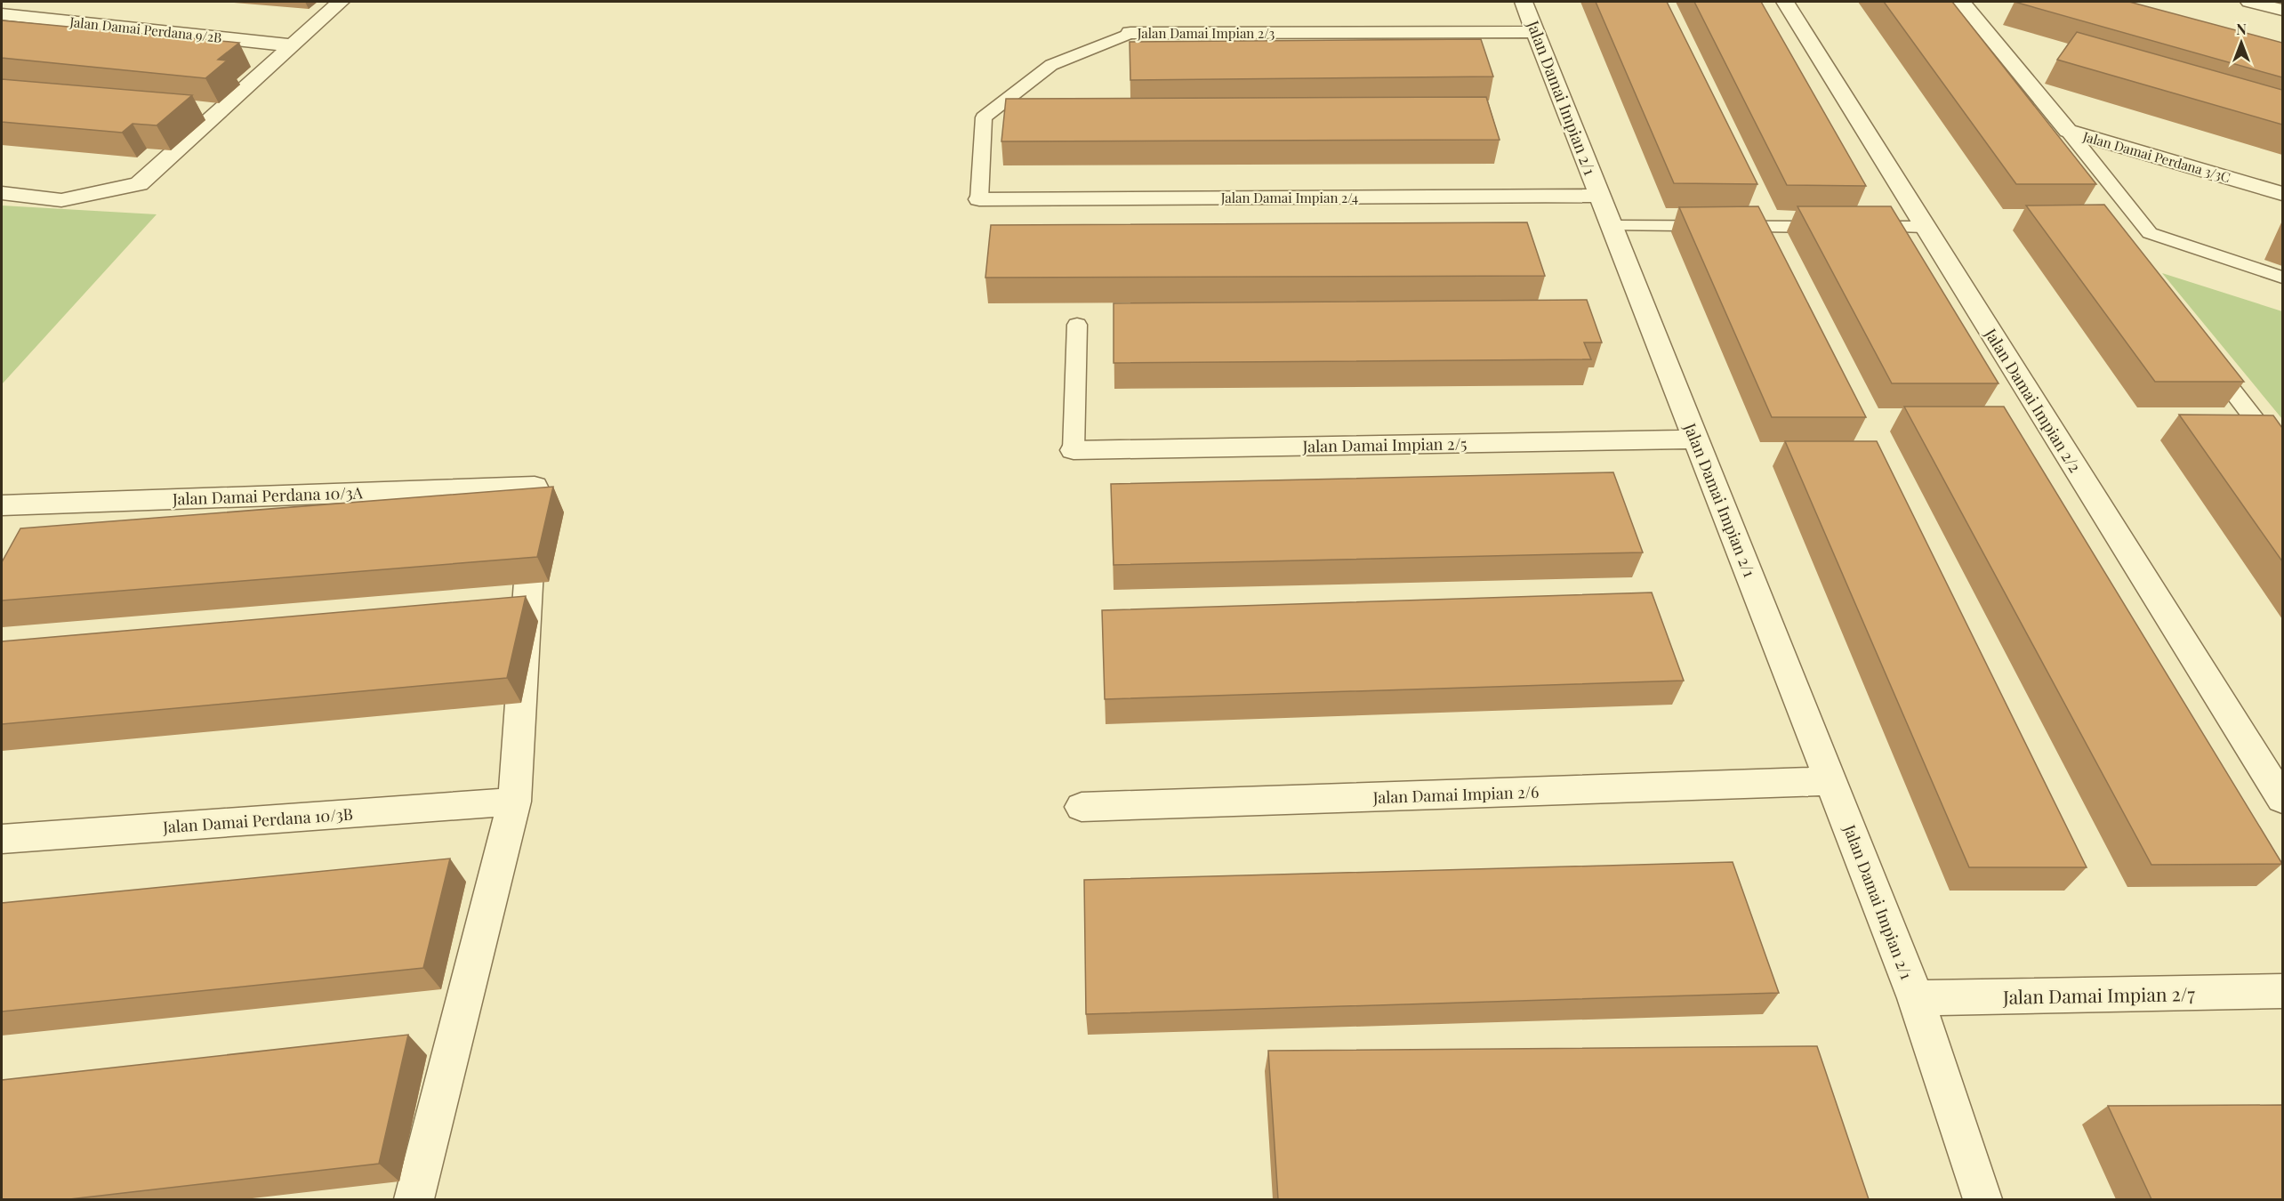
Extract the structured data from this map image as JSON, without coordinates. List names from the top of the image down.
{
  "streets": {
    "street": [
      "Jalan Damai Perdana 9/2B",
      "Jalan Damai Impian 2/3",
      "Jalan Damai Impian 2/1",
      "Jalan Damai Perdana 3/3C",
      "Jalan Damai Impian 2/4",
      "Jalan Damai Impian 2/2",
      "Jalan Damai Impian 2/5",
      "Jalan Damai Perdana 10/3A",
      "Jalan Damai Impian 2/6",
      "Jalan Damai Perdana 10/3B",
      "Jalan Damai Impian 2/7"
    ]
  },
  "crossings": [
    ["Jalan Damai Impian 2/3", "Jalan Damai Impian 2/1"],
    ["Jalan Damai Impian 2/3", "Jalan Damai Impian 2/4"],
    ["Jalan Damai Impian 2/1", "Jalan Damai Impian 2/4"],
    ["Jalan Damai Impian 2/1", "Jalan Damai Impian 2/5"],
    ["Jalan Damai Impian 2/1", "Jalan Damai Impian 2/6"],
    ["Jalan Damai Impian 2/1", "Jalan Damai Impian 2/7"],
    ["Jalan Damai Perdana 10/3A", "Jalan Damai Perdana 10/3B"]
  ],
  "north": "top"
}
